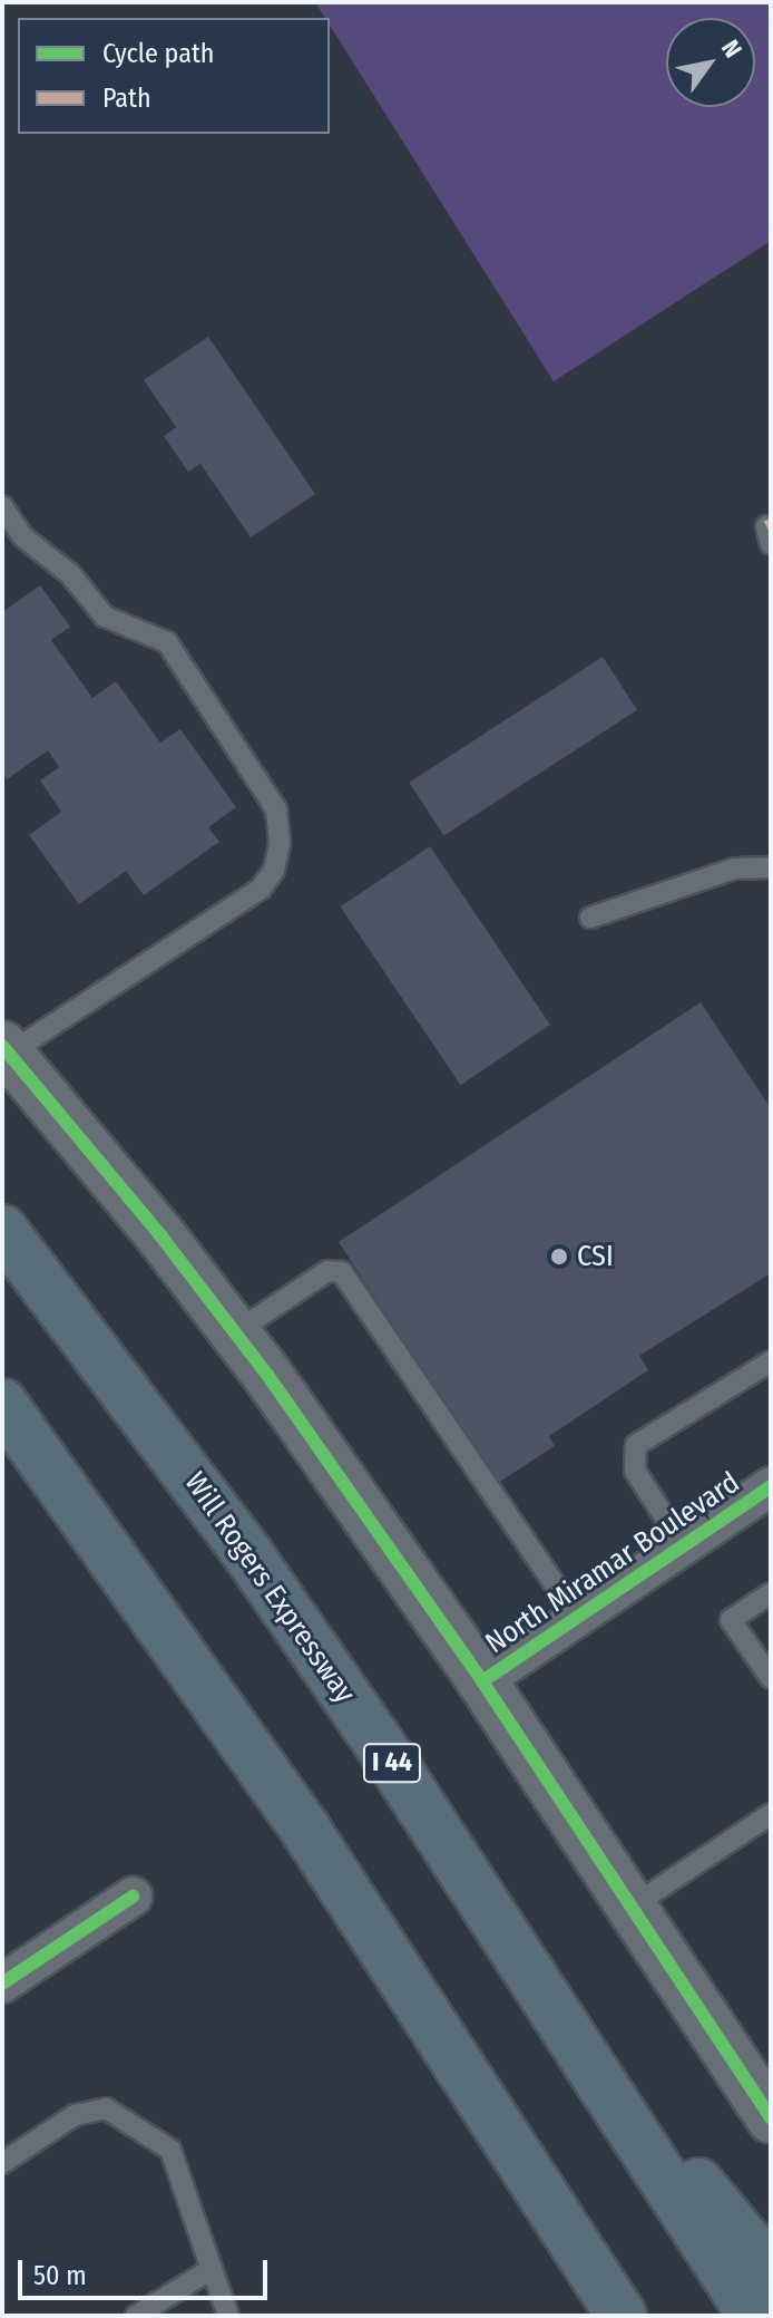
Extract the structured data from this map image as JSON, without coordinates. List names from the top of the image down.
{
  "streets": {
    "highway": ["Will Rogers Expressway", "I 44"],
    "street": ["North Miramar Boulevard"]
  },
  "places": ["CSI"],
  "legend": ["Cycle path", "Path"],
  "scale_bar": "50 m",
  "north": "top right"
}
